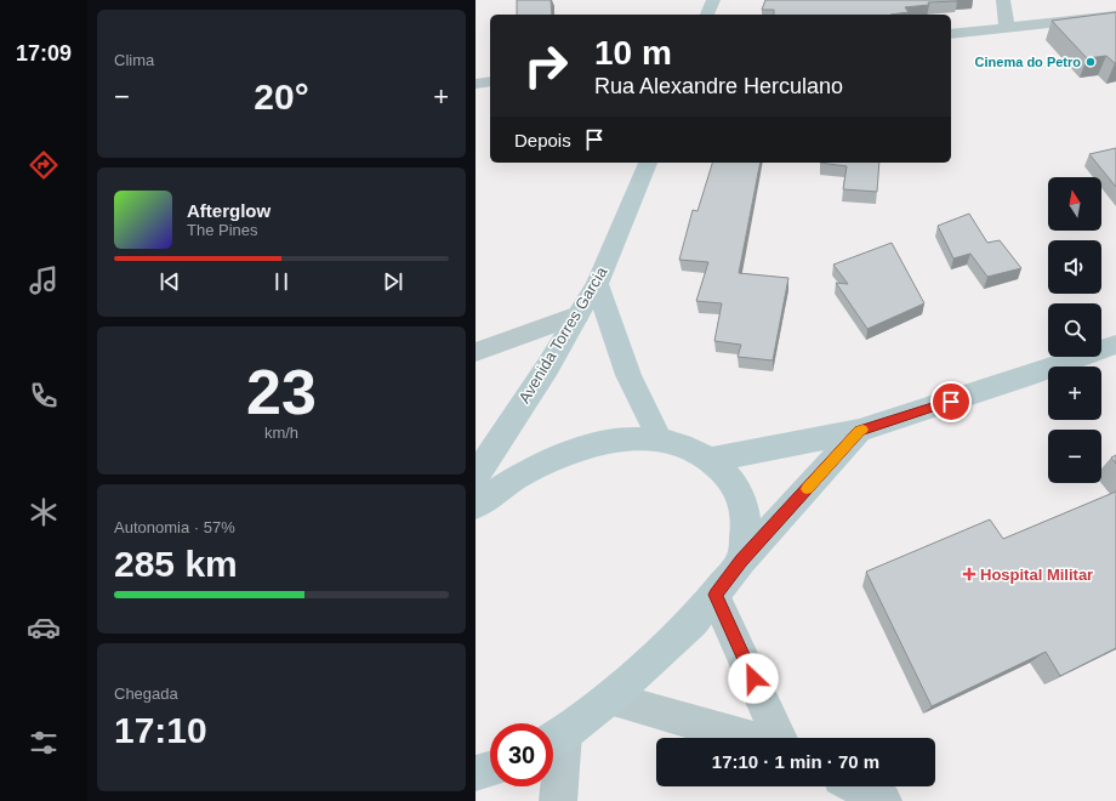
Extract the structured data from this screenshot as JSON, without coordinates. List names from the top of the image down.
{
  "streets": {
    "main road": ["Avenida Torres Garcia"]
  },
  "places": {
    "other": ["Cinema do Petro"],
    "health": ["Hospital Militar"]
  },
  "north": "top",
  "page": {
    "tabs": "17:09",
    "tile": [
      "Clima",
      ["23", "km/h"],
      ["Autonomia · 57%", "285 km"],
      ["Chegada", "17:10"]
    ],
    "turn": ["10 m", "Rua Alexandre Herculano"],
    "heat": ["−", "20°", "+"],
    "then": "Depois",
    "map_buttons": ["+", "−"],
    "song": ["Afterglow", "The Pines"],
    "limit": "30",
    "trip": "17:10 · 1 min · 70 m"
  }
}
